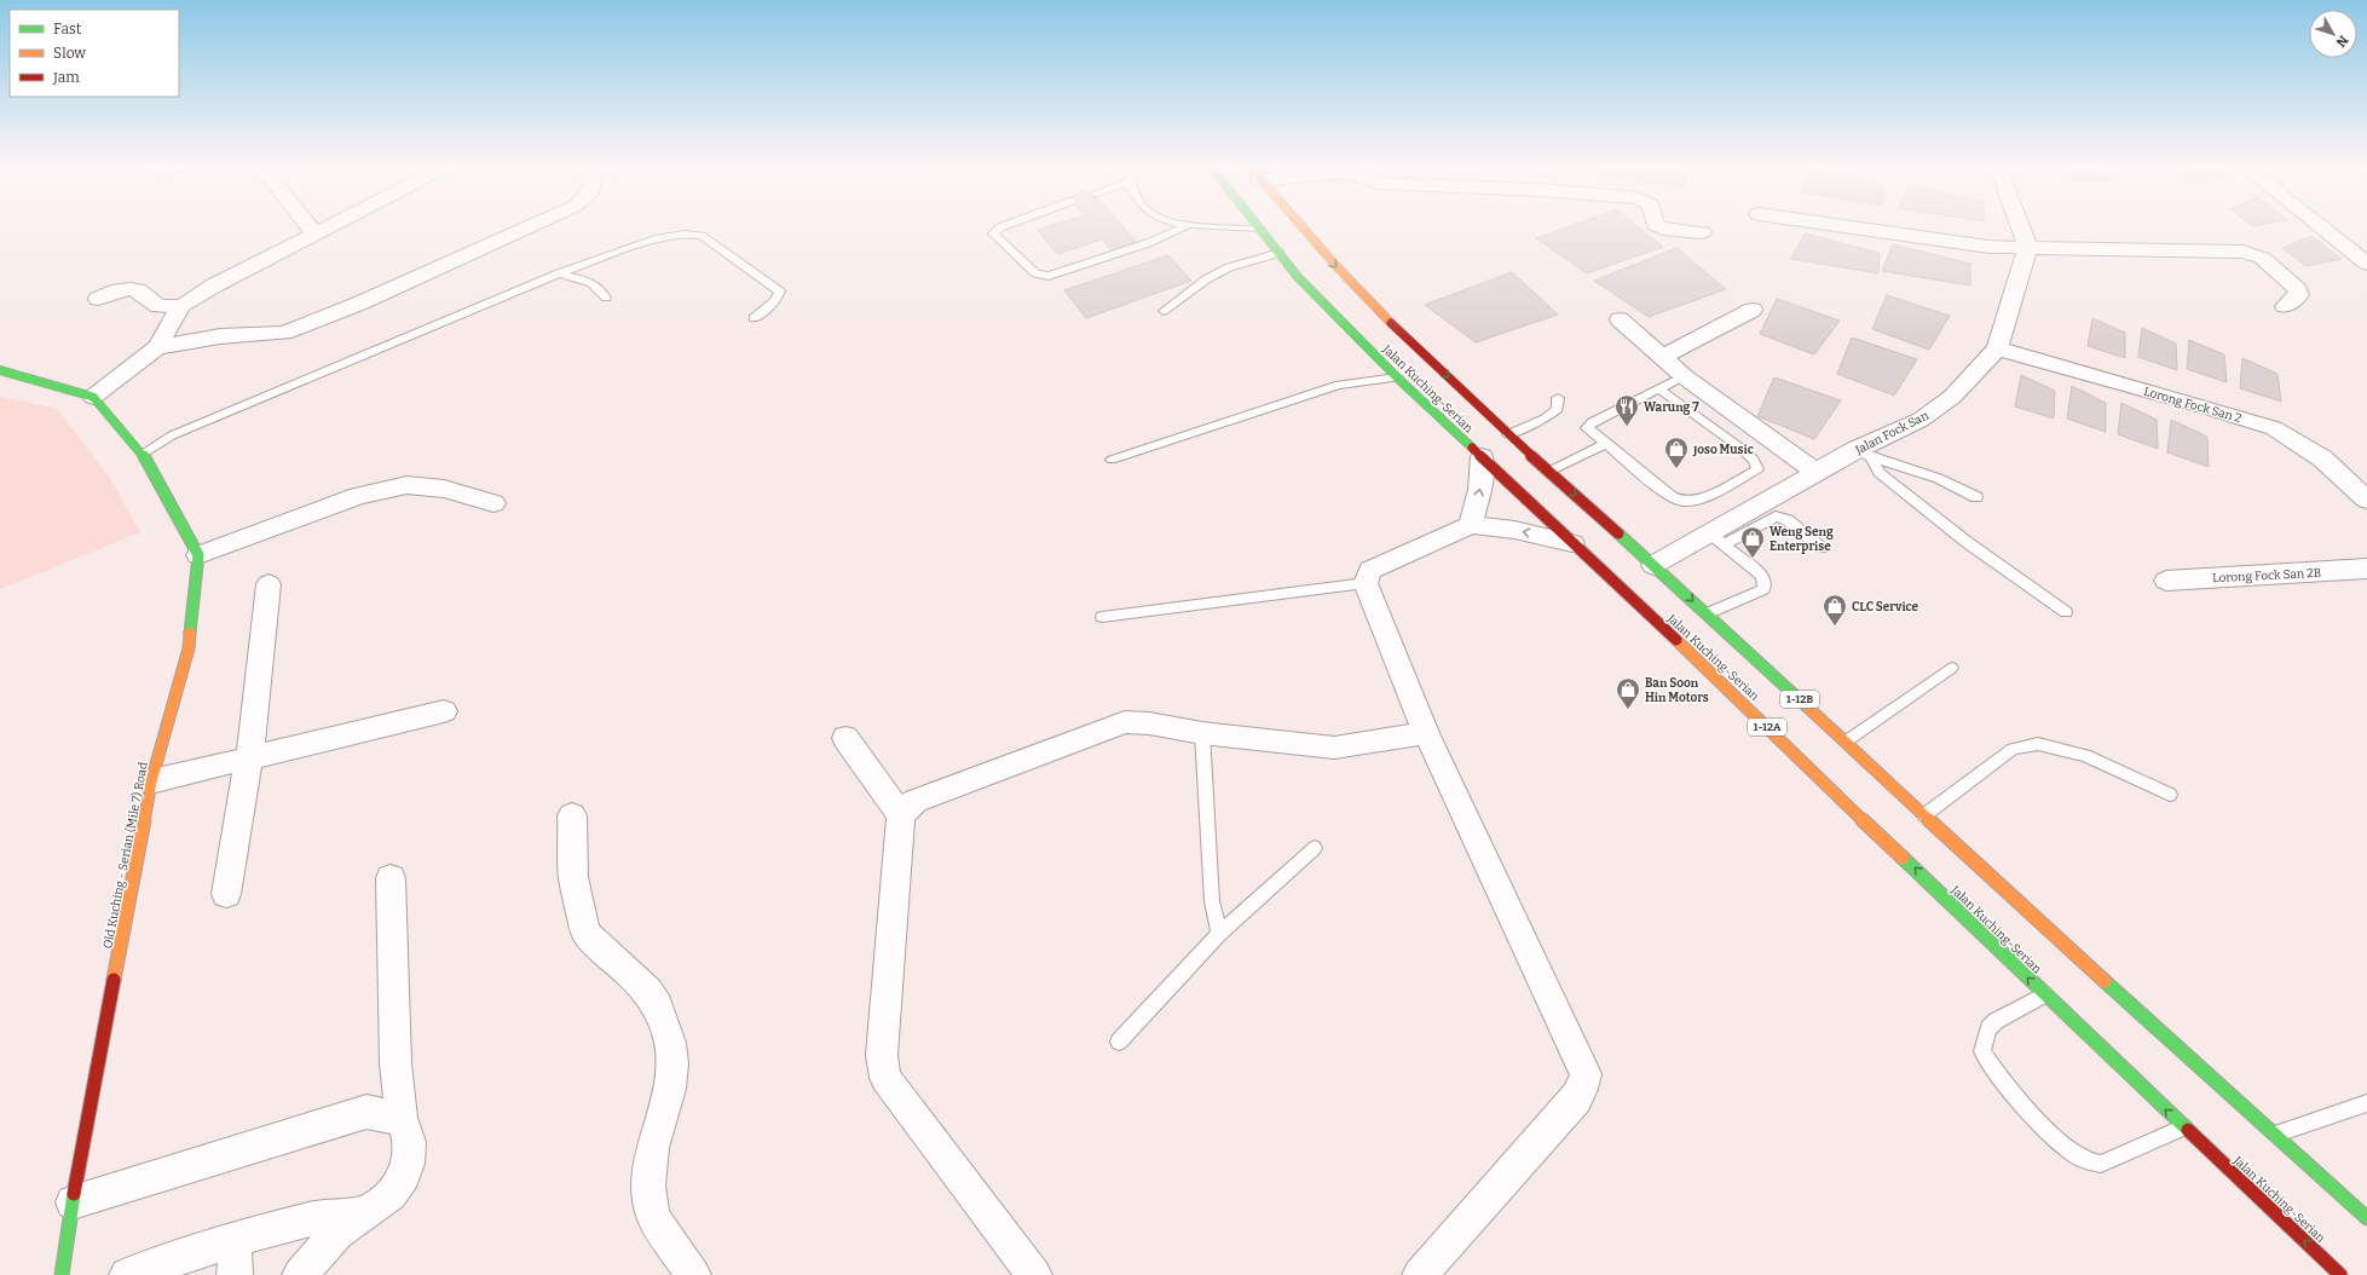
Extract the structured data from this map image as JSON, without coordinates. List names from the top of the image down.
{
  "streets": {
    "main road": [
      "Jalan Kuching-Serian",
      "1-12B",
      "1-12A",
      "Old Kuching - Serian (Mile 7) Road"
    ],
    "street": ["Lorong Fock San 2", "Jalan Fock San", "Lorong Fock San 2B"]
  },
  "crossings": [
    ["Jalan Kuching-Serian", "Jalan Fock San"],
    ["Lorong Fock San 2", "Jalan Fock San"]
  ],
  "places": {
    "restaurant": ["Warung 7"],
    "shop": [
      "Joso Music",
      "Weng Seng Enterprise",
      "CLC Service",
      "Ban Soon Hin Motors"
    ]
  },
  "legend": ["Fast", "Slow", "Jam"],
  "north": "bottom right"
}
